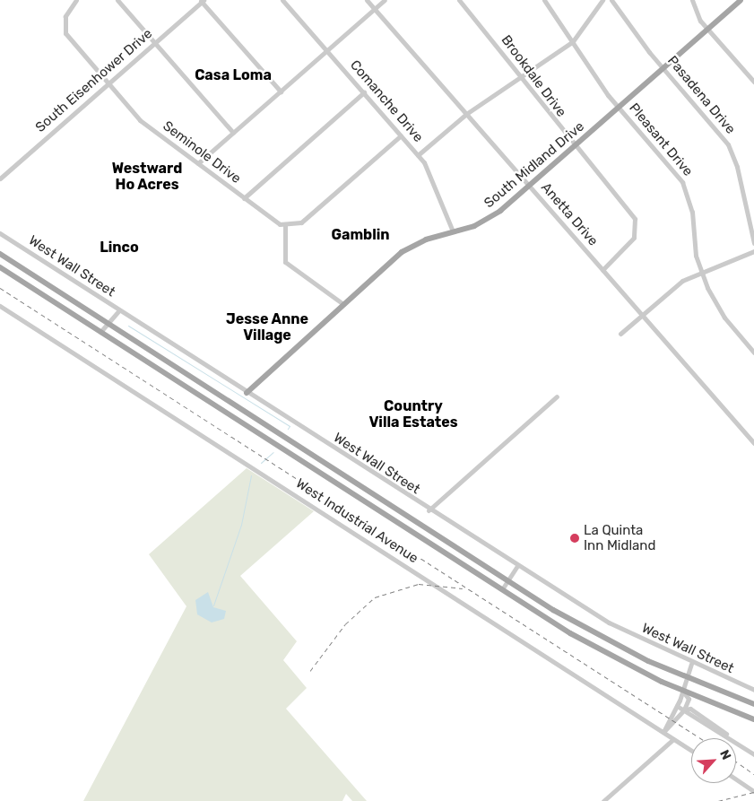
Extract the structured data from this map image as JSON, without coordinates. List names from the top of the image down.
{
  "streets": {
    "main road": ["South Midland Drive", "West Wall Street"],
    "street": [
      "Brookdale Drive",
      "South Eisenhower Drive",
      "Pasadena Drive",
      "Comanche Drive",
      "Pleasant Drive",
      "Seminole Drive",
      "Anetta Drive",
      "West Industrial Avenue"
    ]
  },
  "crossings": [
    ["Brookdale Drive", "South Midland Drive"],
    ["Brookdale Drive", "Anetta Drive"],
    ["South Eisenhower Drive", "Seminole Drive"],
    ["Pasadena Drive", "South Midland Drive"],
    ["Comanche Drive", "South Midland Drive"],
    ["Pleasant Drive", "South Midland Drive"],
    ["South Midland Drive", "Anetta Drive"],
    ["South Midland Drive", "West Wall Street"]
  ],
  "districts": [
    "Casa Loma",
    "Westward Ho Acres",
    "Gamblin",
    "Linco",
    "Jesse Anne Village",
    "Country Villa Estates"
  ],
  "places": ["La Quinta Inn Midland"],
  "north": "top right"
}
